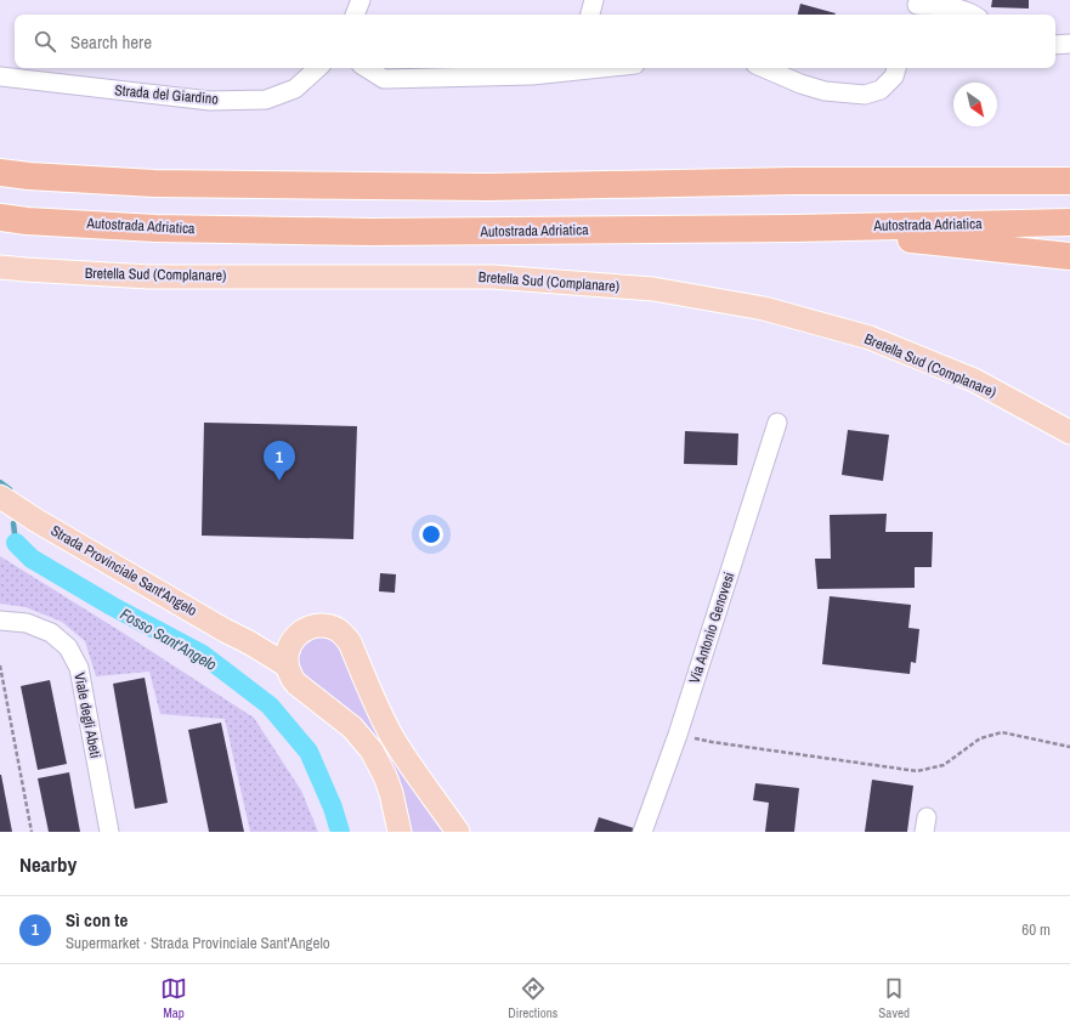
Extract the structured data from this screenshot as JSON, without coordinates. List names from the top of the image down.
{
  "streets": {
    "highway": ["Autostrada Adriatica"],
    "main road": ["Bretella Sud (Complanare)", "Strada Provinciale Sant'Angelo"],
    "street": ["Strada del Giardino", "Via Antonio Genovesi", "Viale degli Abeti"]
  },
  "water": ["Fosso Sant'Angelo"],
  "north": "bottom right",
  "page": {
    "search": "Search here",
    "pins": "1",
    "heading": "Nearby",
    "list": [
      {
        "mark": "1",
        "name": "Sì con te",
        "note": "Supermarket · Strada Provinciale Sant'Angelo",
        "value": "60 m"
      }
    ],
    "nav": ["Map", "Directions", "Saved"]
  }
}
